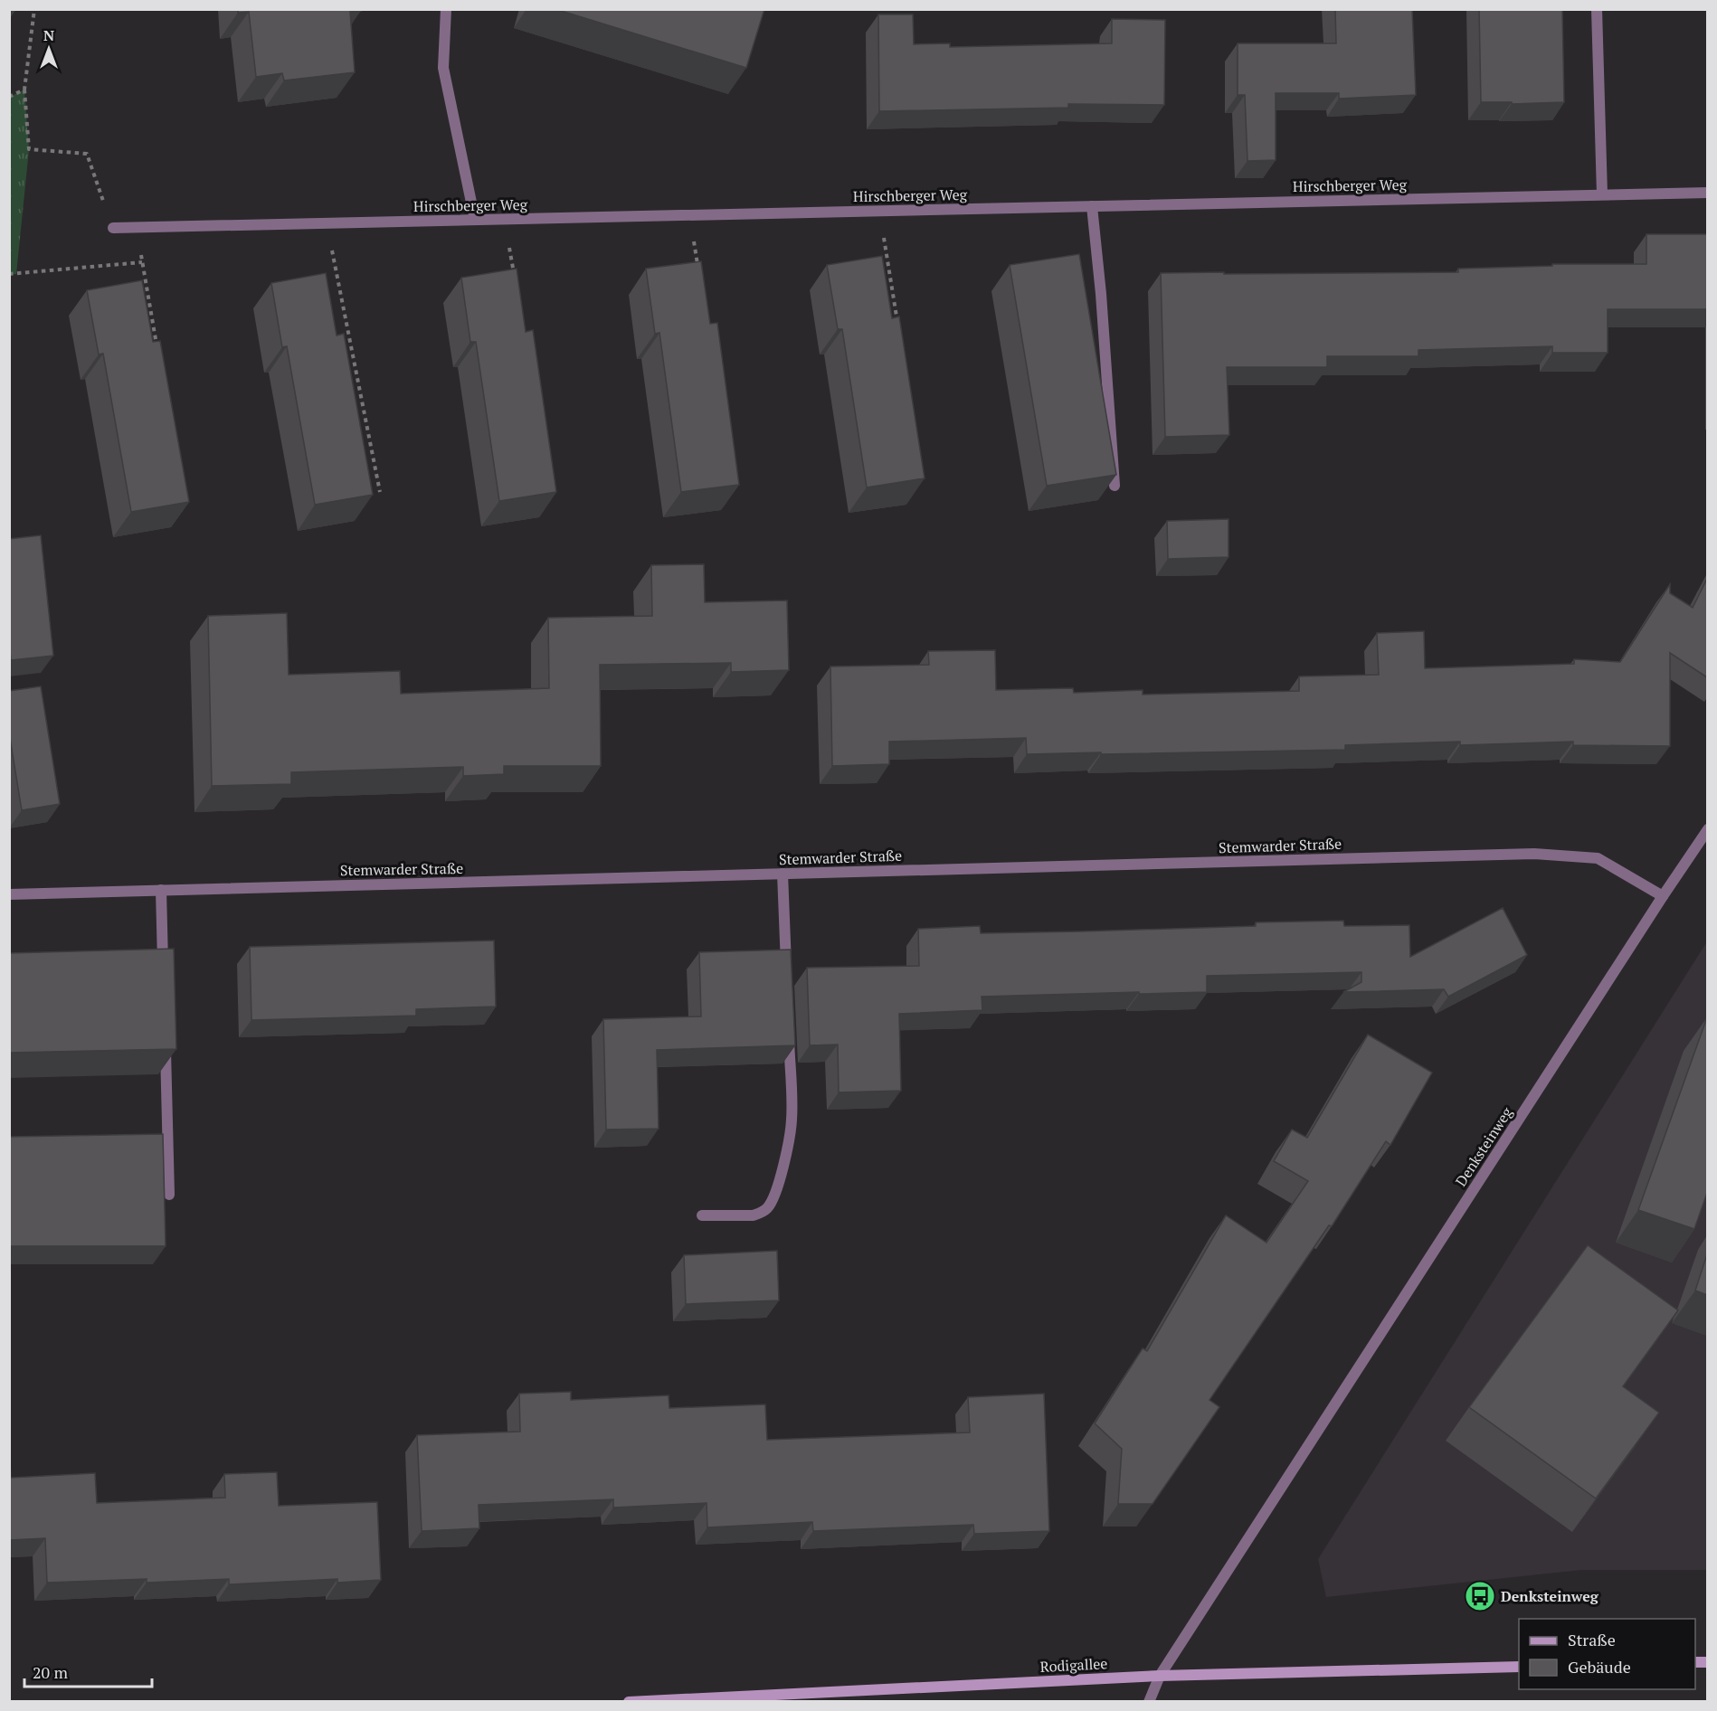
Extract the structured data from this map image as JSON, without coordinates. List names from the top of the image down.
{
  "streets": {
    "main road": ["Rodigallee"],
    "street": ["Hirschberger Weg", "Stemwarder Straße", "Denksteinweg"]
  },
  "crossings": [
    ["Stemwarder Straße", "Denksteinweg"],
    ["Denksteinweg", "Rodigallee"]
  ],
  "places": {
    "bus stop": ["Denksteinweg"]
  },
  "legend": ["Straße", "Gebäude"],
  "scale_bar": "20 m",
  "north": "top"
}
